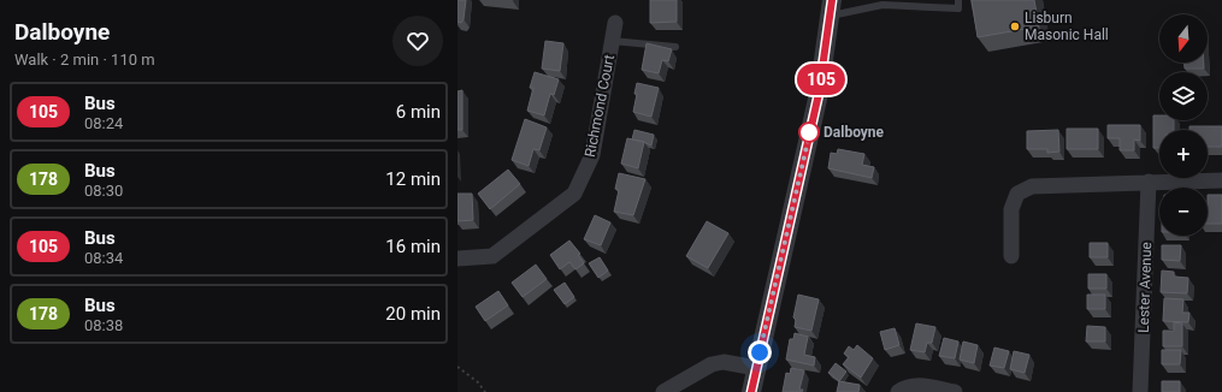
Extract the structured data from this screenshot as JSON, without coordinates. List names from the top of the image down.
{
  "streets": {
    "street": ["Richmond Court", "Lester Avenue"]
  },
  "places": ["Lisburn Masonic Hall", "Dalboyne"],
  "lines": ["bus line 105"],
  "north": "bottom",
  "page": {
    "heading": ["Dalboyne", "Walk · 2 min · 110 m"],
    "on_map": "105",
    "map_buttons": ["+", "−"],
    "list": [
      {
        "mark": "105",
        "name": "Bus",
        "note": "08:24",
        "value": "6 min"
      },
      {
        "mark": "178",
        "name": "Bus",
        "note": "08:30",
        "value": "12 min"
      },
      {
        "mark": "105",
        "name": "Bus",
        "note": "08:34",
        "value": "16 min"
      },
      {
        "mark": "178",
        "name": "Bus",
        "note": "08:38",
        "value": "20 min"
      }
    ]
  }
}
